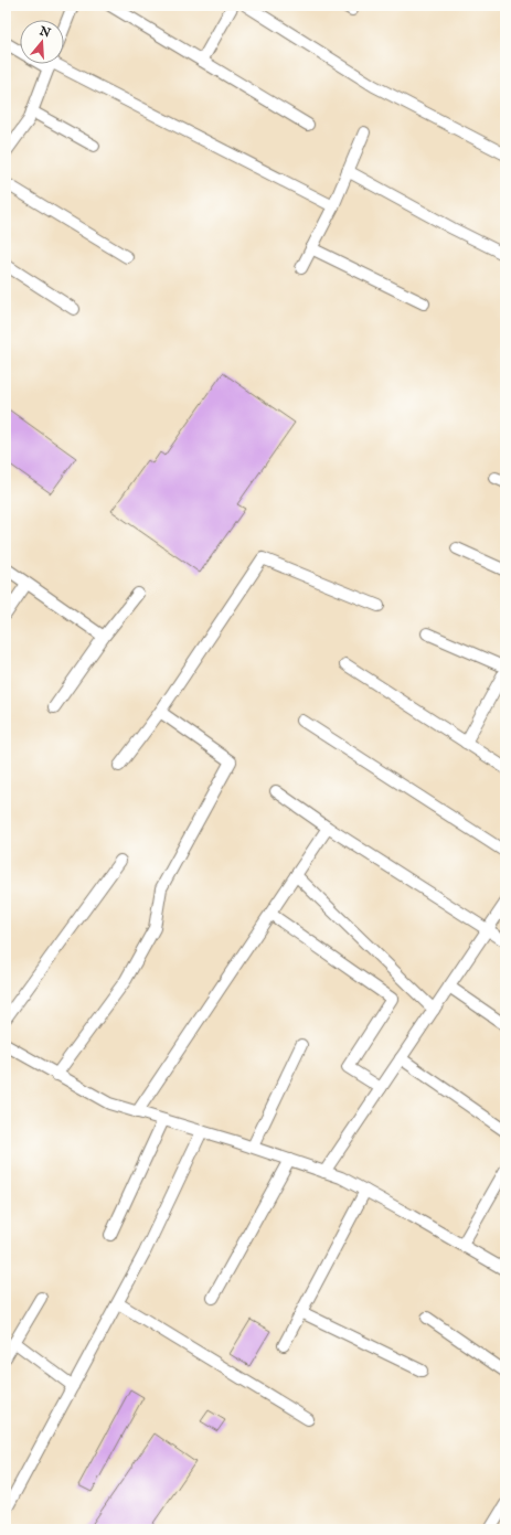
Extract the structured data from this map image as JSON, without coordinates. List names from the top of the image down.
{
  "north": "top"
}
